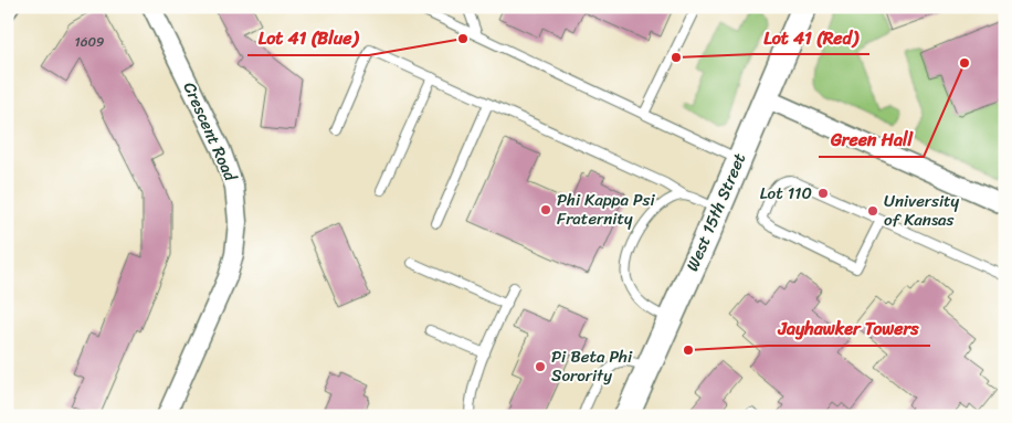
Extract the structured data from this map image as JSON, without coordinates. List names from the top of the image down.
{
  "streets": {
    "street": ["Crescent Road", "West 15th Street"]
  },
  "places": [
    "Lot 41 (Blue)",
    "Lot 41 (Red)",
    "Green Hall",
    "Lot 110",
    "Phi Kappa Psi Fraternity",
    "University of Kansas",
    "Jayhawker Towers",
    "Pi Beta Phi Sorority"
  ],
  "house_numbers": ["1609"]
}
